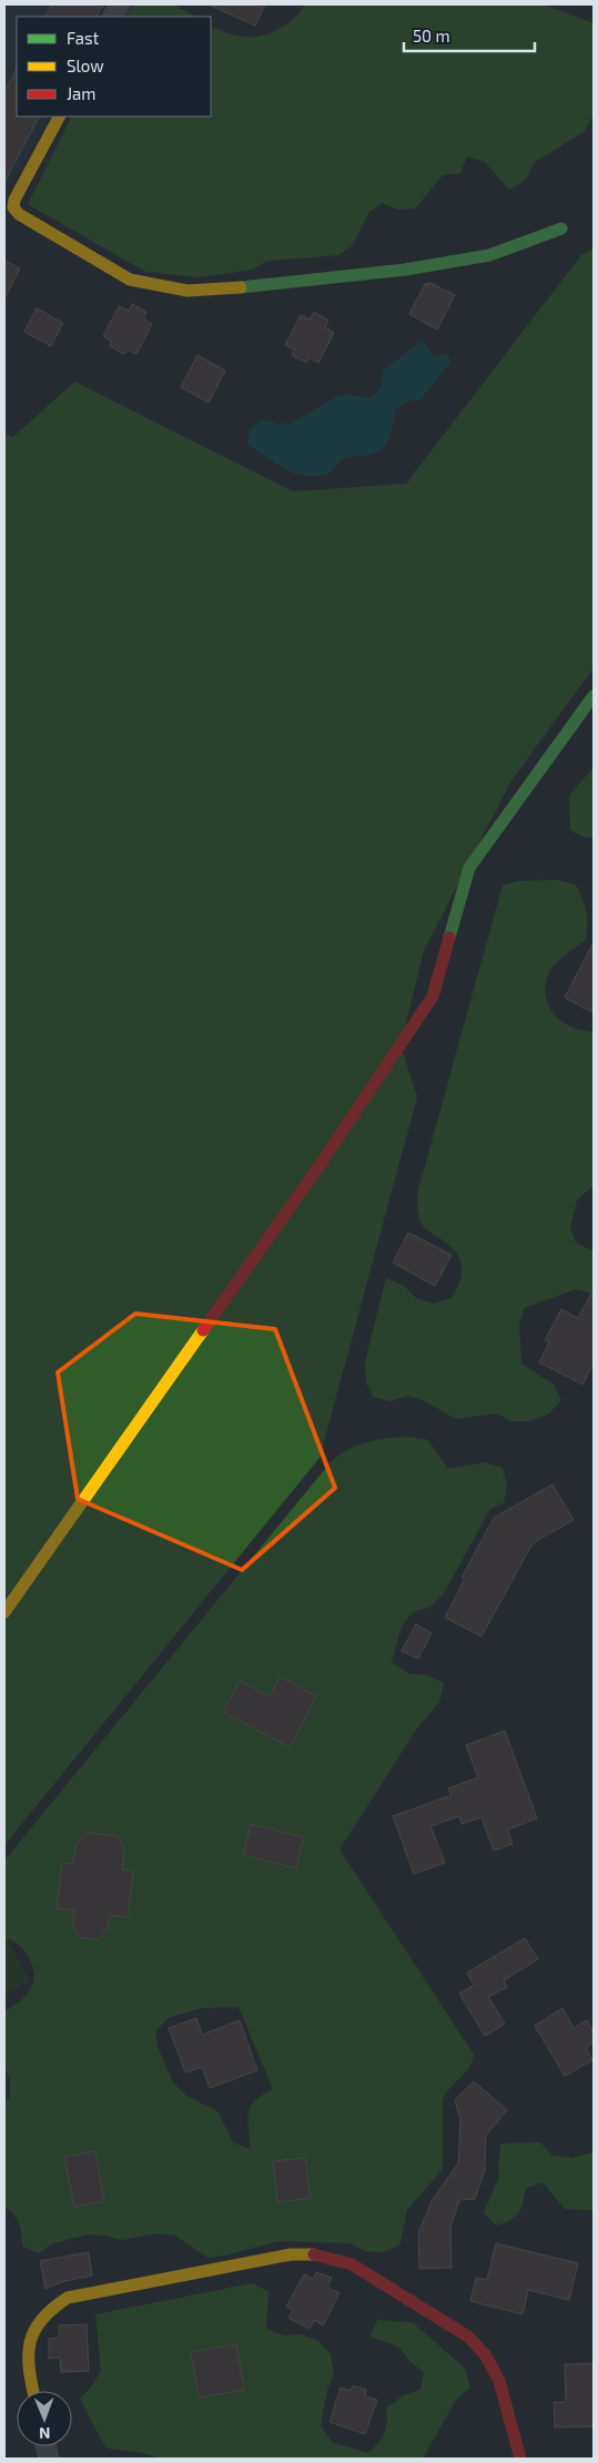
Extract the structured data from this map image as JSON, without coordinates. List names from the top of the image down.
{
  "legend": ["Fast", "Slow", "Jam"],
  "scale_bar": "50 m",
  "north": "bottom"
}
